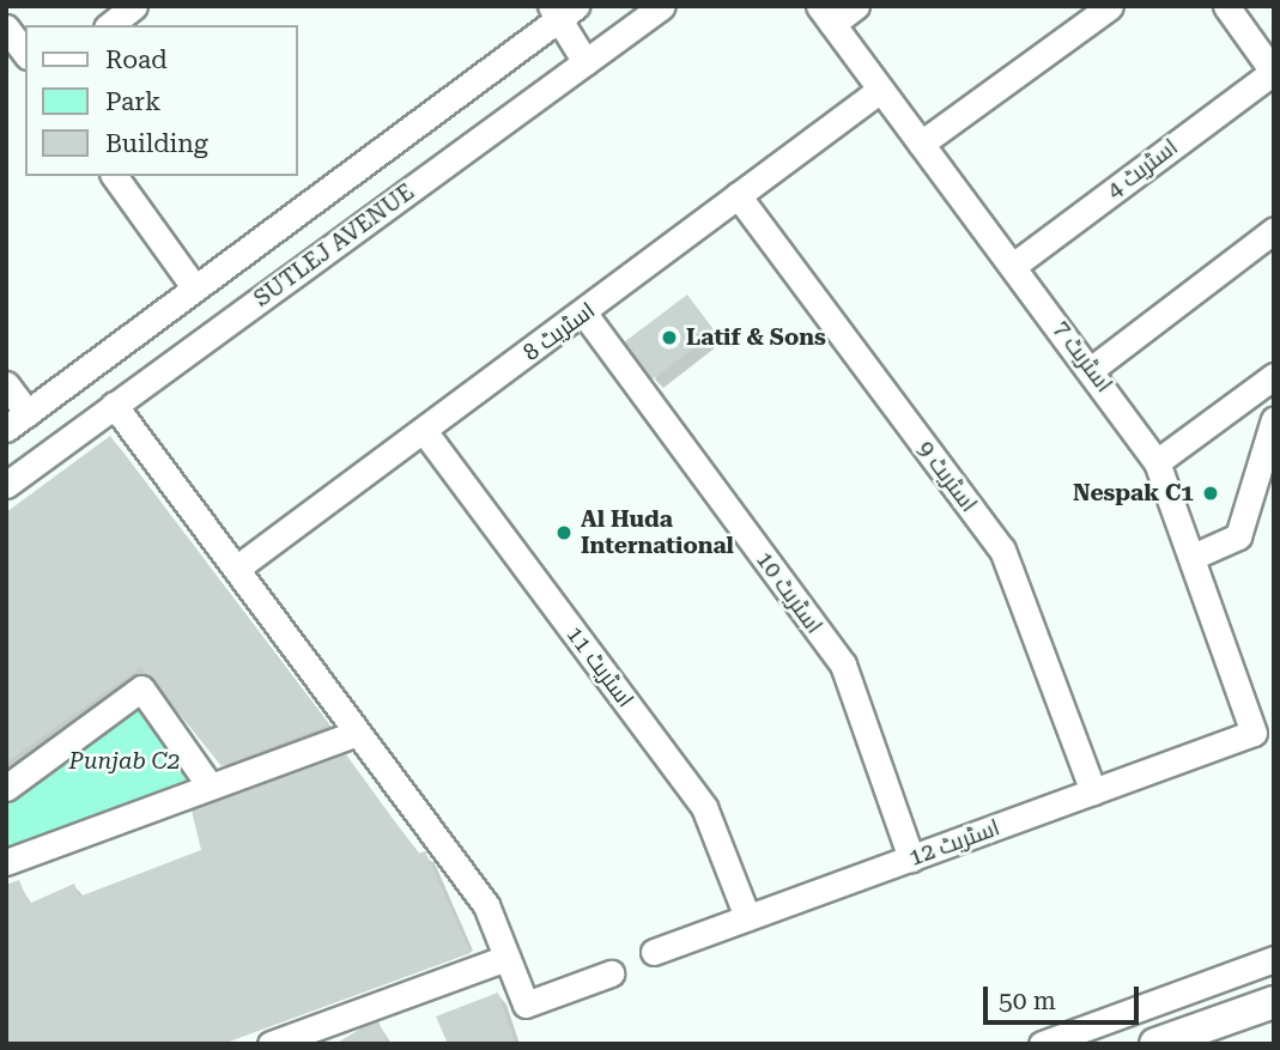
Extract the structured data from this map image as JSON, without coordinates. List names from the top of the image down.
{
  "streets": {
    "street": [
      "اسٹریٹ 4",
      "SUTLEJ AVENUE",
      "اسٹریٹ 8",
      "اسٹریٹ 7",
      "اسٹریٹ 9",
      "اسٹریٹ 10",
      "اسٹریٹ 11",
      "اسٹریٹ 12"
    ]
  },
  "crossings": [
    ["اسٹریٹ 4", "اسٹریٹ 7"],
    ["اسٹریٹ 8", "اسٹریٹ 7"],
    ["اسٹریٹ 8", "اسٹریٹ 9"],
    ["اسٹریٹ 8", "اسٹریٹ 10"],
    ["اسٹریٹ 8", "اسٹریٹ 11"],
    ["اسٹریٹ 7", "اسٹریٹ 12"],
    ["اسٹریٹ 9", "اسٹریٹ 12"],
    ["اسٹریٹ 10", "اسٹریٹ 12"],
    ["اسٹریٹ 11", "اسٹریٹ 12"]
  ],
  "parks": ["Punjab C2"],
  "places": ["Latif & Sons", "Nespak C1", "Al Huda International"],
  "legend": ["Road", "Park", "Building"],
  "scale_bar": "50 m"
}
